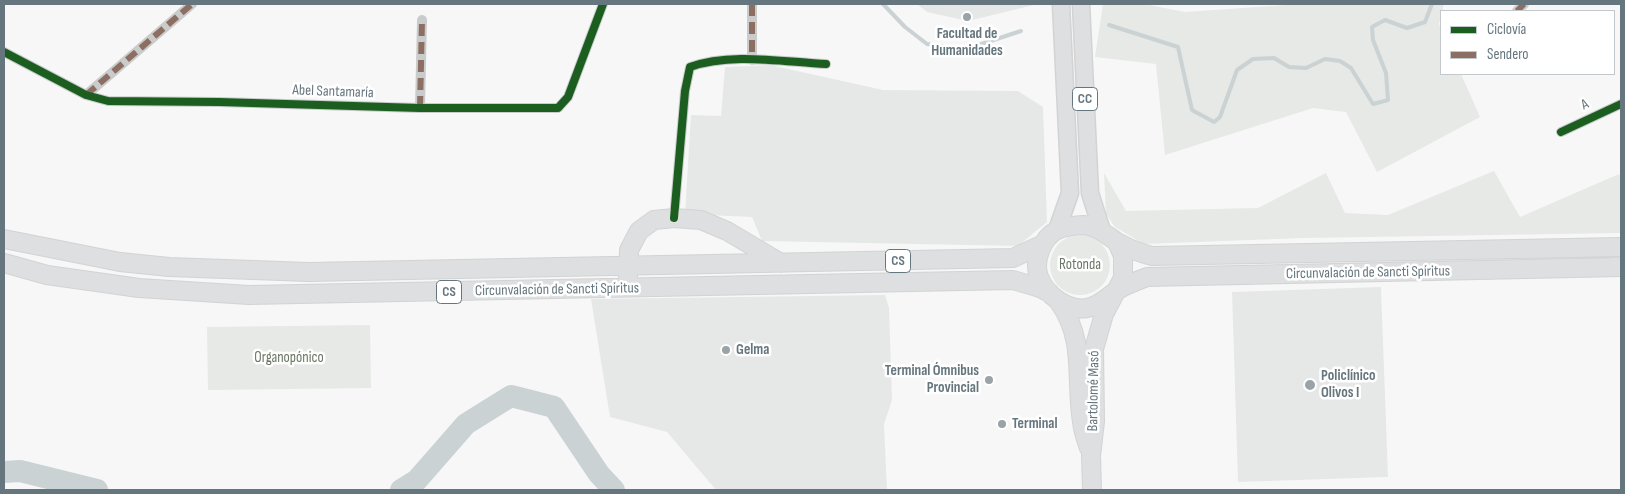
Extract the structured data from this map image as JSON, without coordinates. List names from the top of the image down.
{
  "streets": {
    "highway": [
      "CC",
      "CS",
      "Circunvalación de Sancti Spíritus",
      "Bartolomé Masó"
    ],
    "street": ["Abel Santamaría", "A"]
  },
  "crossings": [
    ["CC", "Circunvalación de Sancti Spíritus"],
    ["CC", "Bartolomé Masó"],
    ["Circunvalación de Sancti Spíritus", "Bartolomé Masó"]
  ],
  "parks": ["Rotonda", "Organopónico"],
  "places": [
    "Facultad de Humanidades",
    "Gelma",
    "Terminal Ómnibus Provincial",
    "Policlínico Olivos I",
    "Terminal"
  ],
  "legend": ["Ciclovía", "Sendero"]
}
